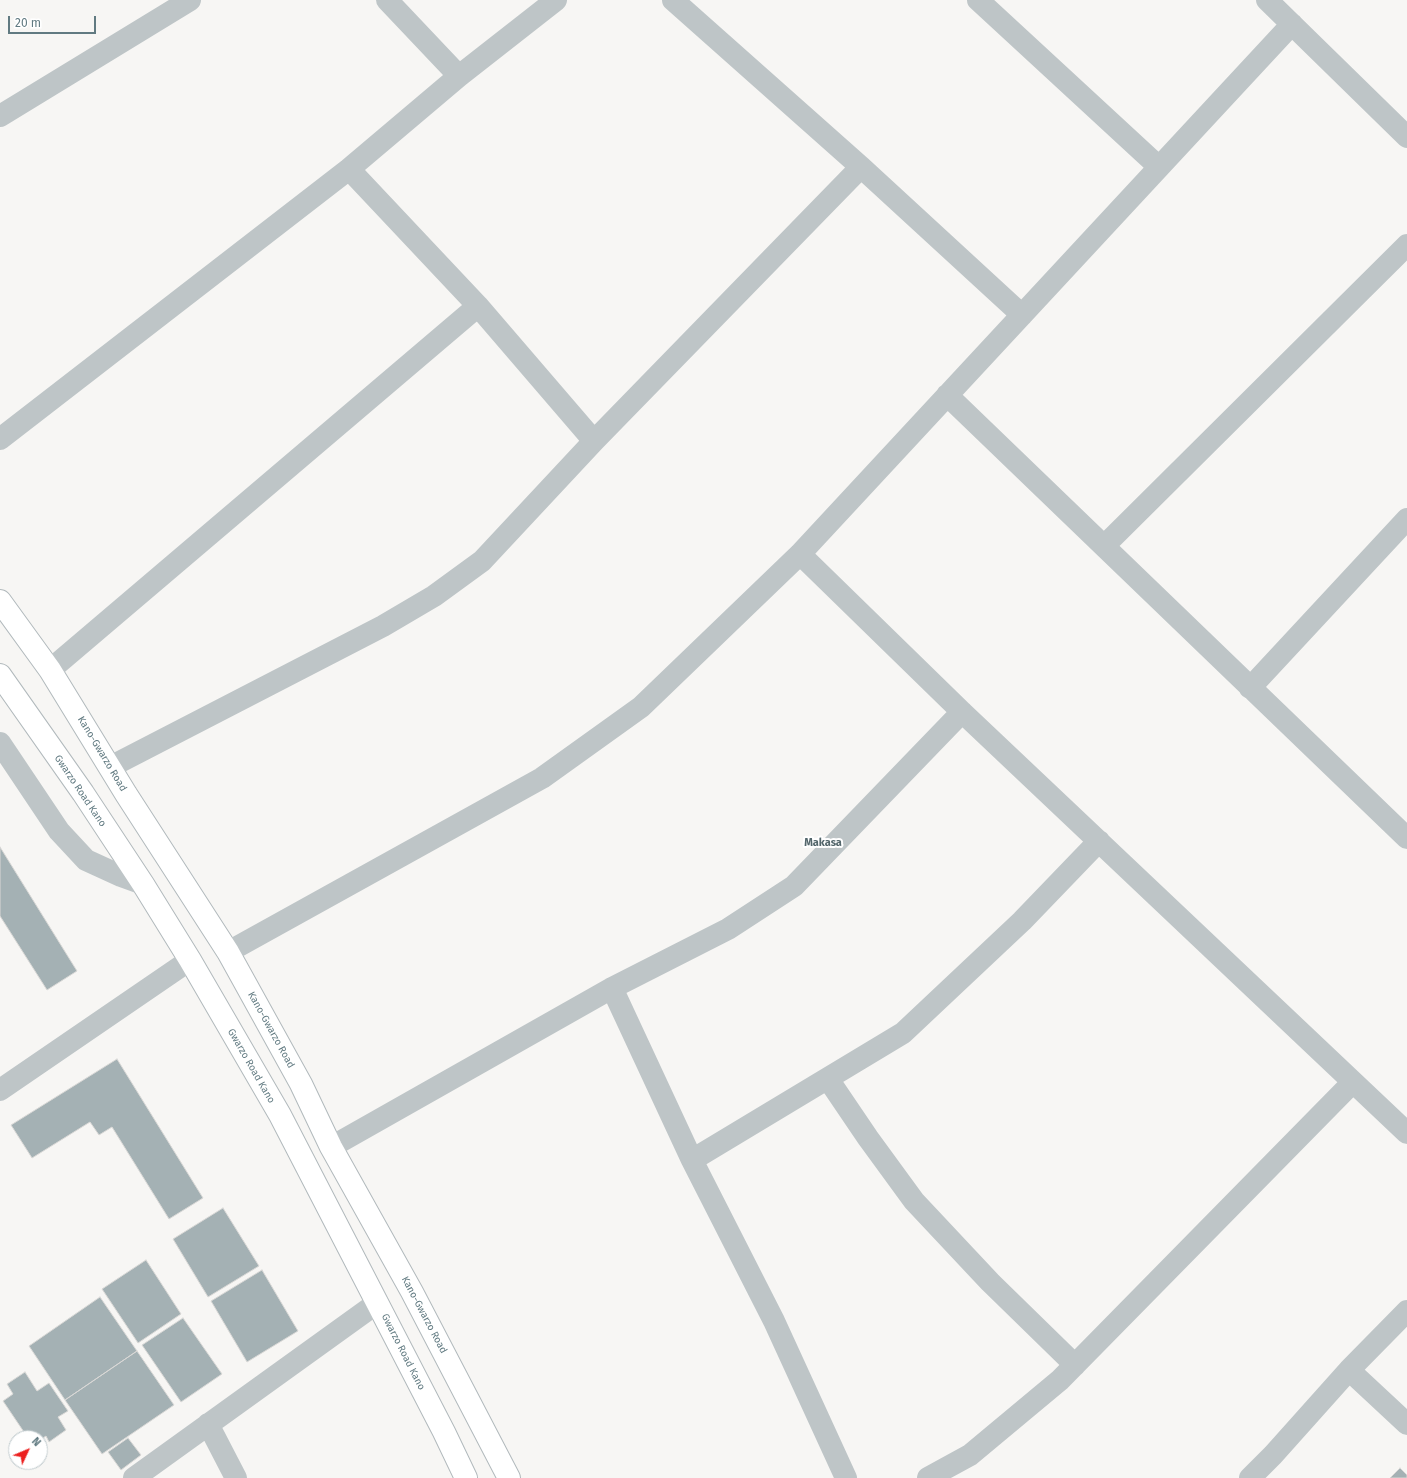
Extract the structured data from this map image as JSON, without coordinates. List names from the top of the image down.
{
  "streets": {
    "main road": ["Kano-Gwarzo Road", "Gwarzo Road Kano"]
  },
  "districts": ["Makasa"],
  "scale_bar": "20 m",
  "north": "top right"
}
